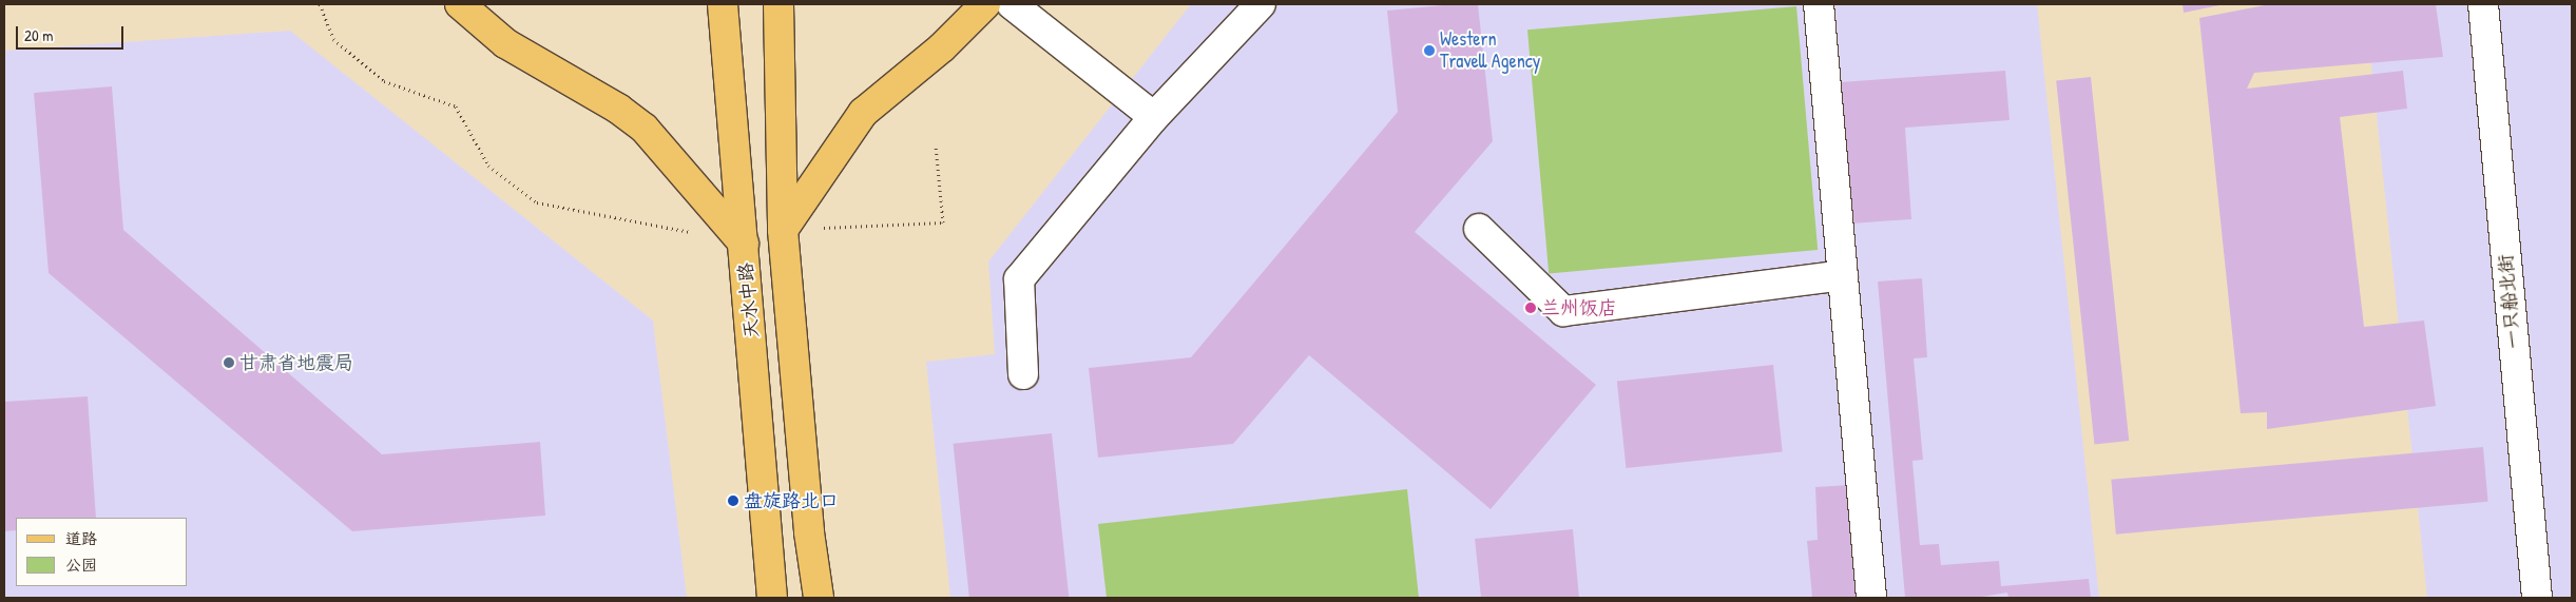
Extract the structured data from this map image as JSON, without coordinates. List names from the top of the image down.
{
  "streets": {
    "main road": ["天水中路"],
    "street": ["一只船北街"]
  },
  "places": [
    "Western Travell Agency",
    "兰州饭店",
    "甘肃省地震局",
    "盘旋路北口"
  ],
  "legend": ["道路", "公园"],
  "scale_bar": "20 m"
}
